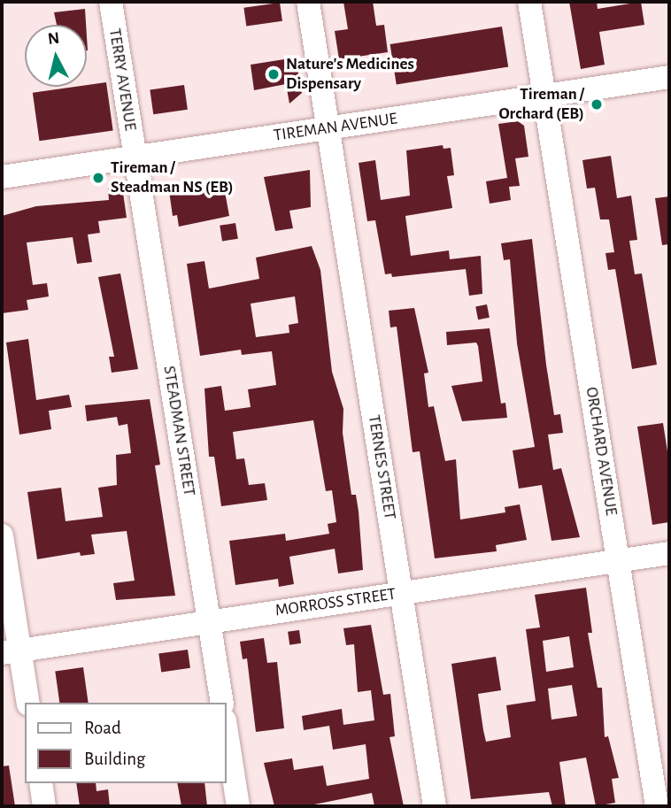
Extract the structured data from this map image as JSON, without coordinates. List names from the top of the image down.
{
  "streets": {
    "street": [
      "TERRY AVENUE",
      "TIREMAN AVENUE",
      "STEADMAN STREET",
      "ORCHARD AVENUE",
      "TERNES STREET",
      "MORROSS STREET"
    ]
  },
  "crossings": [
    ["TERRY AVENUE", "TIREMAN AVENUE"],
    ["TERRY AVENUE", "STEADMAN STREET"],
    ["TIREMAN AVENUE", "STEADMAN STREET"],
    ["TIREMAN AVENUE", "ORCHARD AVENUE"],
    ["TIREMAN AVENUE", "TERNES STREET"],
    ["STEADMAN STREET", "MORROSS STREET"],
    ["ORCHARD AVENUE", "MORROSS STREET"],
    ["TERNES STREET", "MORROSS STREET"]
  ],
  "places": ["Nature's Medicines Dispensary", "Tireman / Orchard (EB)", "Tireman / Steadman NS (EB)"],
  "legend": ["Road", "Building"],
  "north": "top"
}
